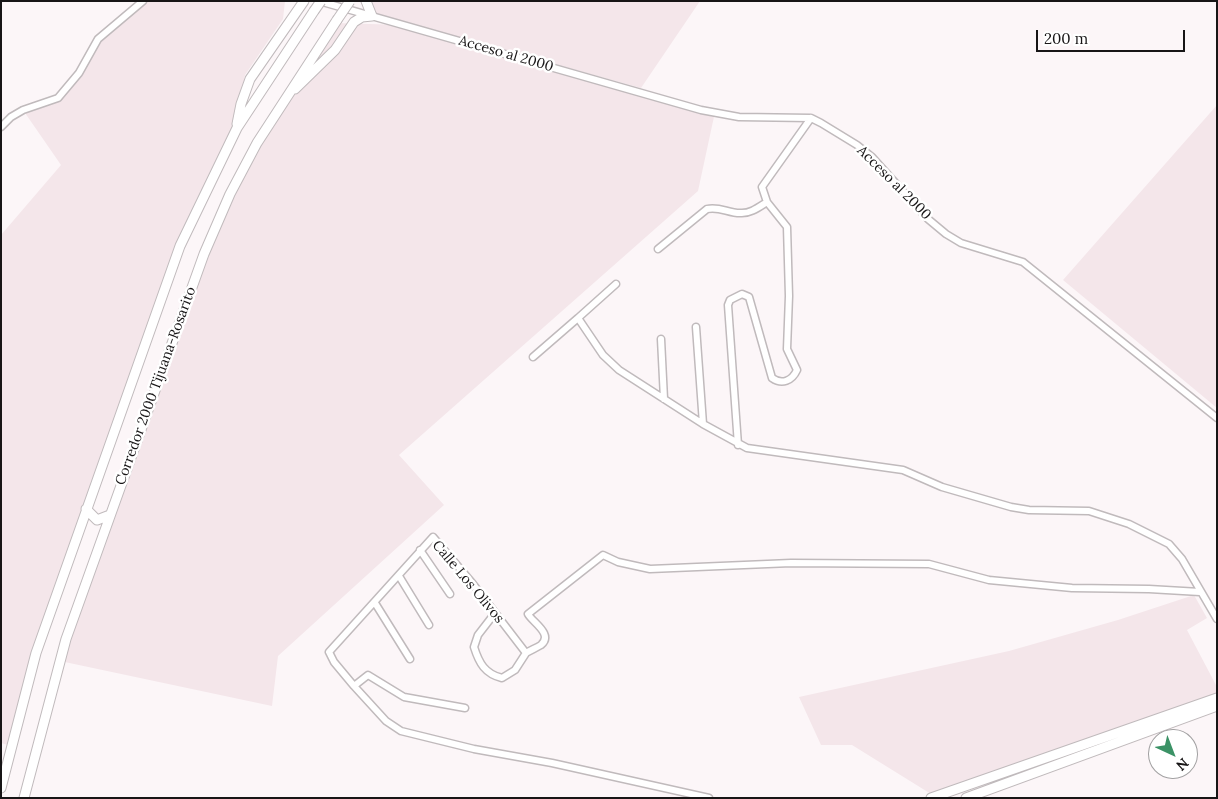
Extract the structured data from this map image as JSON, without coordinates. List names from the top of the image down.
{
  "streets": {
    "highway": ["Corredor 2000 Tijuana-Rosarito"],
    "street": ["Acceso al 2000", "Calle Los Olivos"]
  },
  "crossings": [
    ["Acceso al 2000", "Corredor 2000 Tijuana-Rosarito"]
  ],
  "scale_bar": "200 m",
  "north": "bottom right"
}
